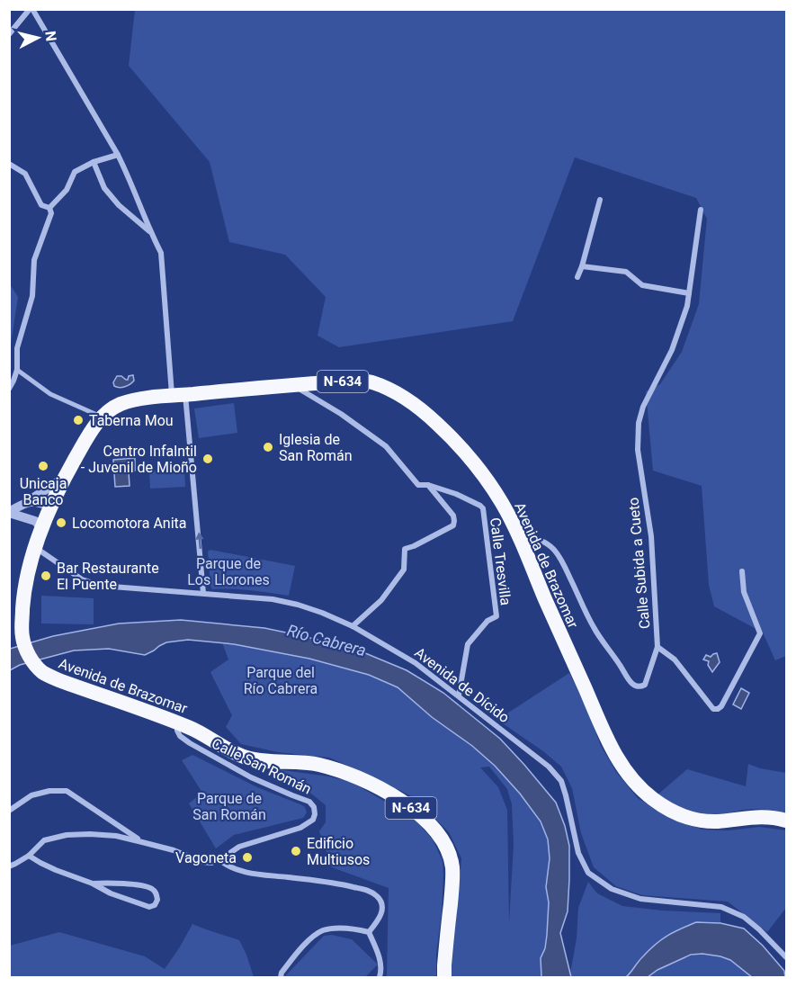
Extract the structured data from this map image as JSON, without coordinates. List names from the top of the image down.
{
  "streets": {
    "highway": ["N-634", "Avenida de Brazomar"],
    "street": [
      "Calle Tresvilla",
      "Calle Subida a Cueto",
      "Avenida de Dícido",
      "Calle San Román"
    ]
  },
  "crossings": [
    ["Calle Tresvilla", "Avenida de Brazomar"],
    ["Calle Tresvilla", "Avenida de Dícido"],
    ["Calle Subida a Cueto", "Avenida de Brazomar"],
    ["Avenida de Brazomar", "Avenida de Dícido"],
    ["Avenida de Brazomar", "Calle San Román"]
  ],
  "water": ["Río Cabrera"],
  "parks": ["Parque de Los Llorones", "Parque del Río Cabrera", "Parque de San Román"],
  "places": [
    "Taberna Mou",
    "Iglesia de San Román",
    "Centro Infalntil - Juvenil de Mioño",
    "Unicaja Banco",
    "Locomotora Anita",
    "Bar Restaurante El Puente",
    "Edificio Multiusos",
    "Vagoneta"
  ],
  "north": "right"
}
